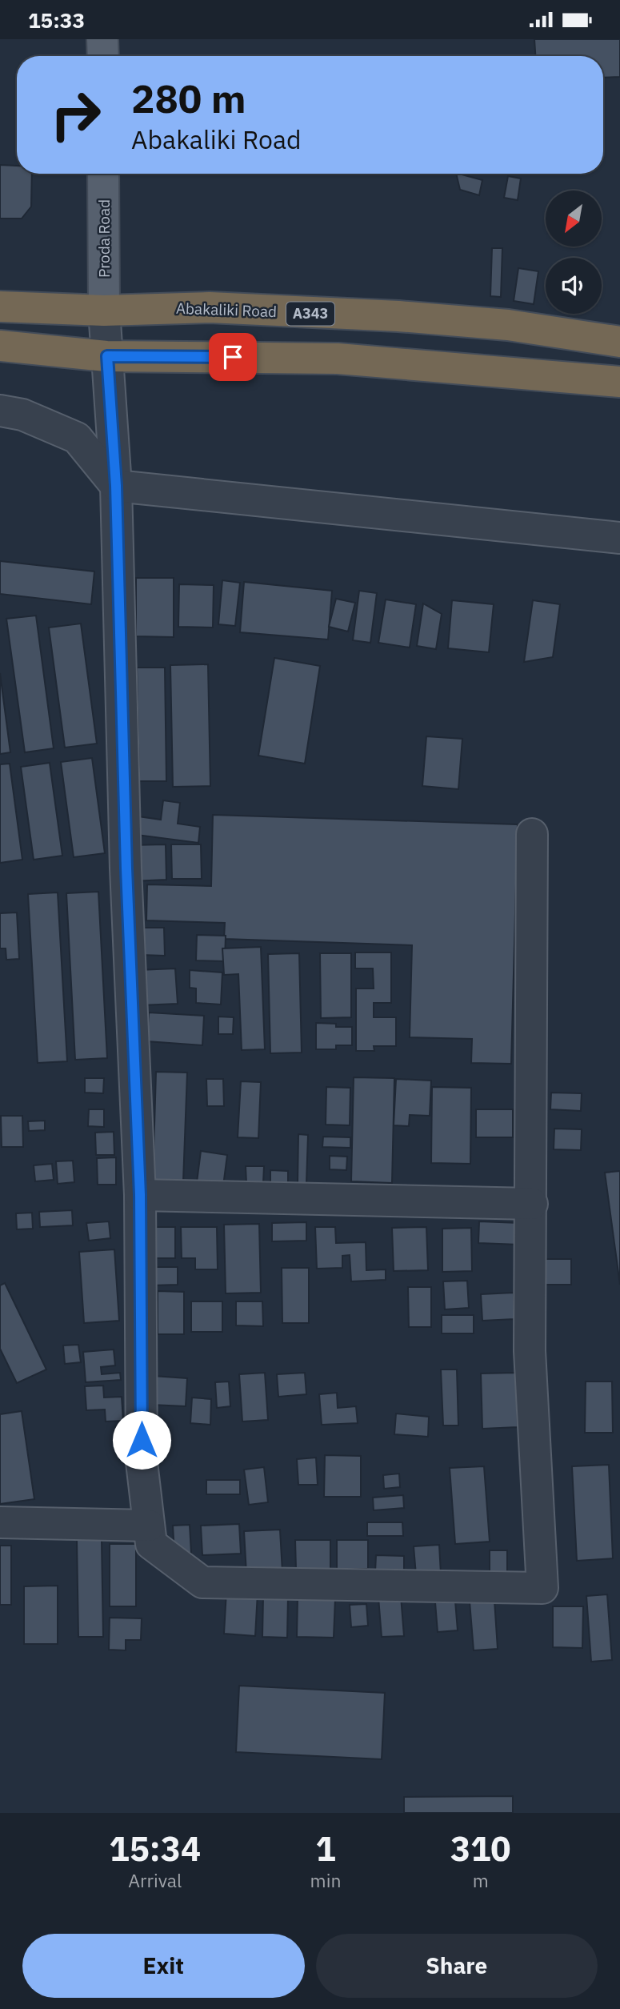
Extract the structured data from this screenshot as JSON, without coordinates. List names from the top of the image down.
{
  "streets": {
    "highway": ["Abakaliki Road", "A343"],
    "main road": ["Proda Road"]
  },
  "crossings": [
    ["Proda Road", "Abakaliki Road"]
  ],
  "north": "bottom left",
  "page": {
    "status": "15:33",
    "turn": ["280 m", "Abakaliki Road"],
    "eta": [
      "15:34",
      "Arrival",
      "1",
      "min",
      "310",
      "m"
    ],
    "buttons": ["Exit", "Share"]
  }
}
